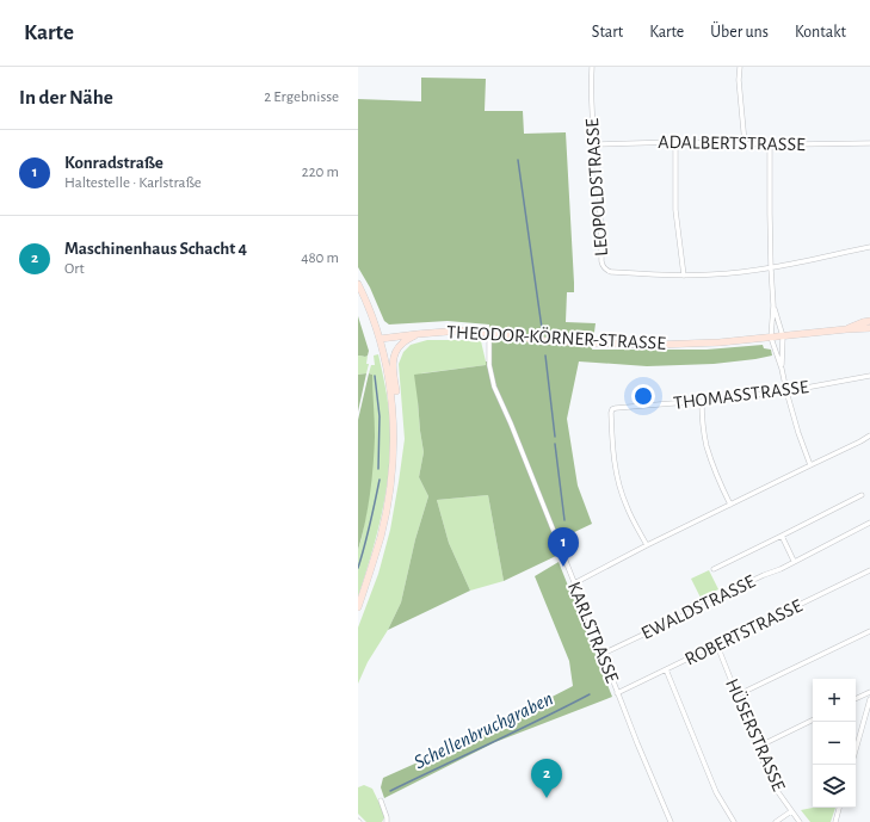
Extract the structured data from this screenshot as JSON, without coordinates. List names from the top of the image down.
{
  "streets": {
    "main road": ["THEODOR-KÖRNER-STRASSE"],
    "street": [
      "ADALBERTSTRASSE",
      "LEOPOLDSTRASSE",
      "THOMASSTRASSE",
      "EWALDSTRASSE",
      "KARLSTRASSE",
      "ROBERTSTRASSE",
      "HÜSERSTRASSE"
    ]
  },
  "crossings": [
    ["ADALBERTSTRASSE", "LEOPOLDSTRASSE"],
    ["THEODOR-KÖRNER-STRASSE", "KARLSTRASSE"],
    ["EWALDSTRASSE", "KARLSTRASSE"],
    ["KARLSTRASSE", "ROBERTSTRASSE"],
    ["ROBERTSTRASSE", "HÜSERSTRASSE"]
  ],
  "water": ["Schellenbruchgraben"],
  "page": {
    "header": "Karte",
    "nav": [
      "Start",
      "Karte",
      "Über uns",
      "Kontakt"
    ],
    "heading": ["In der Nähe", "2 Ergebnisse"],
    "list": [
      {
        "mark": "1",
        "name": "Konradstraße",
        "note": "Haltestelle · Karlstraße",
        "value": "220 m"
      },
      {
        "mark": "2",
        "name": "Maschinenhaus Schacht 4",
        "note": "Ort",
        "value": "480 m"
      }
    ],
    "pins": ["1", "2"],
    "map_buttons": ["+", "−"]
  }
}
